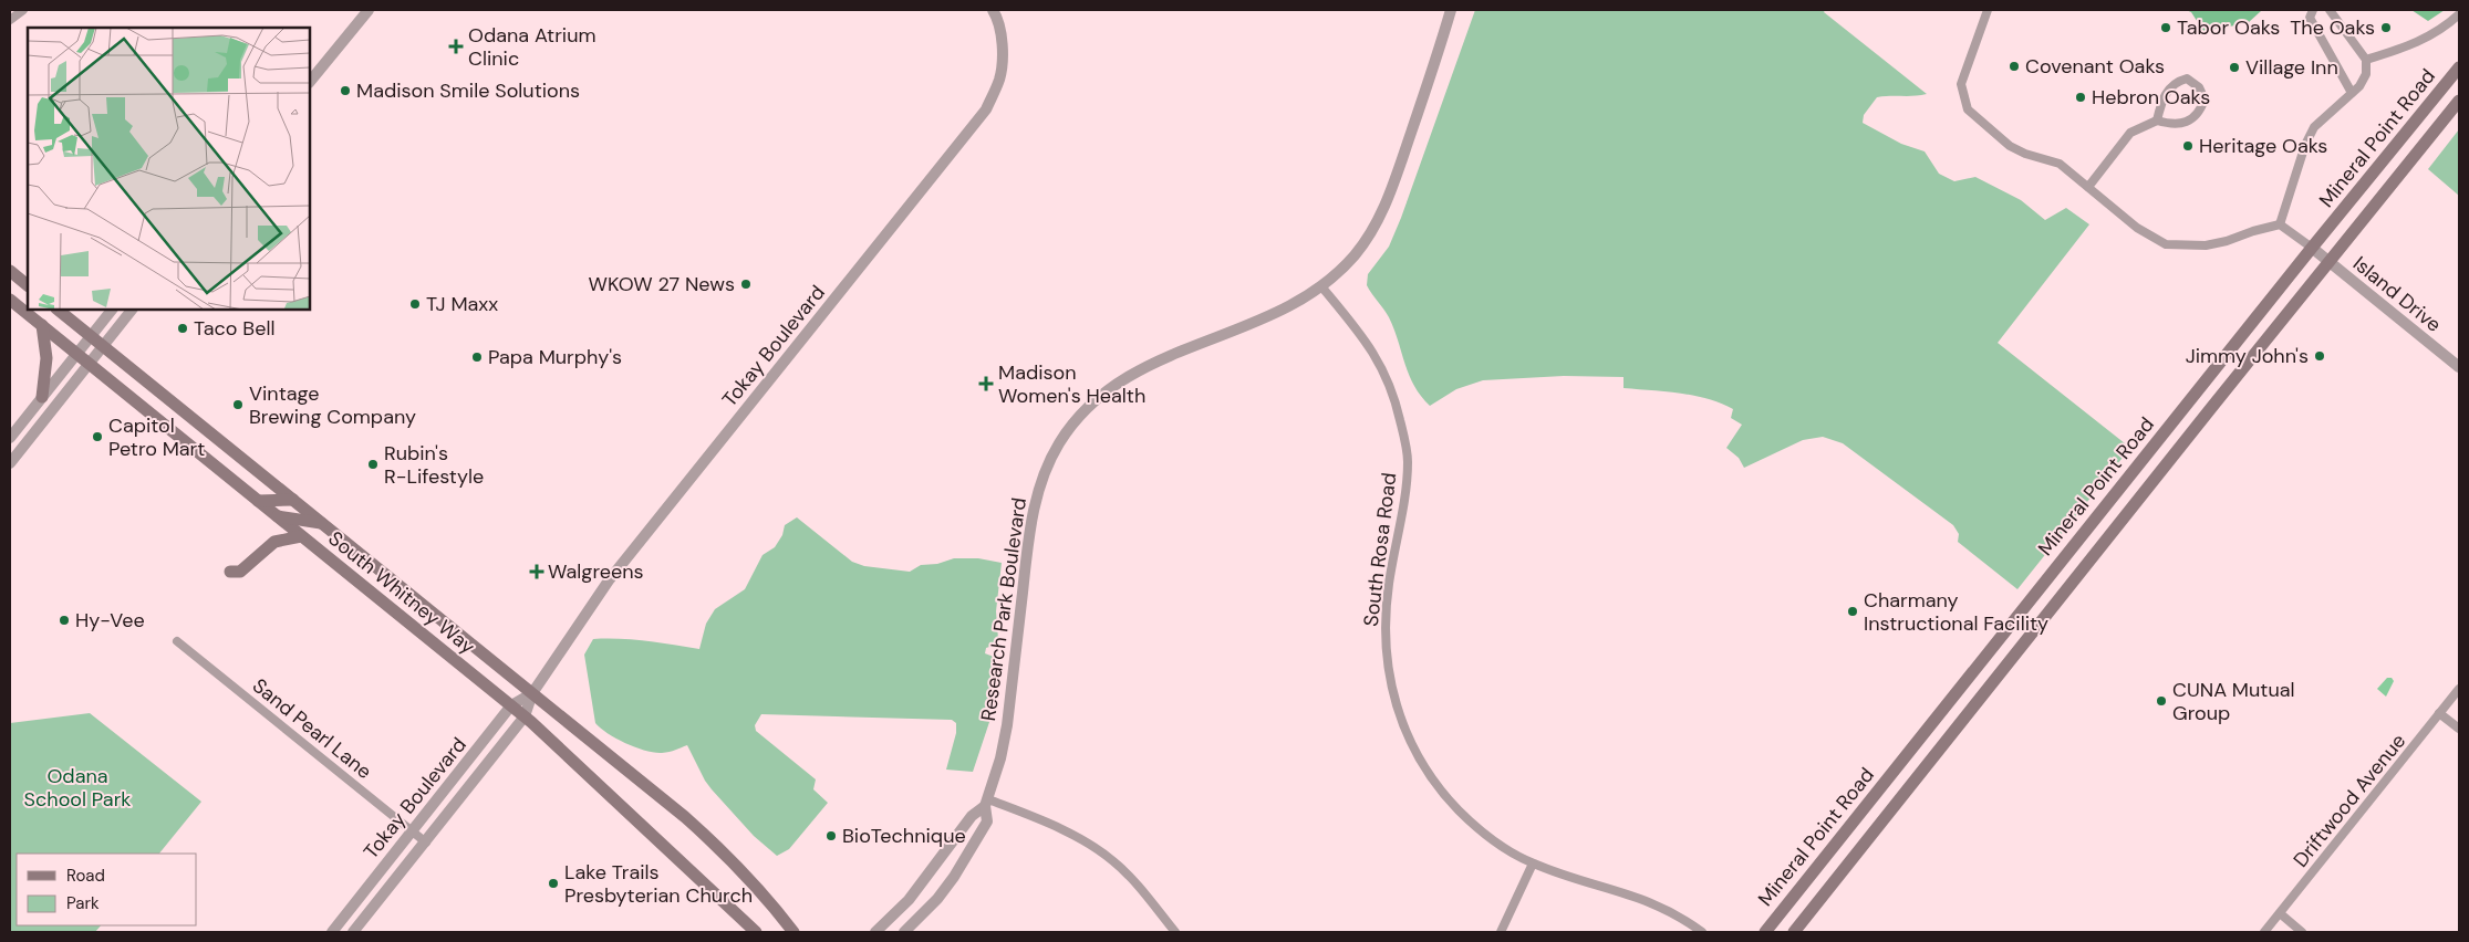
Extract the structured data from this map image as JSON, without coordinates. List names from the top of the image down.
{
  "streets": {
    "main road": ["Mineral Point Road", "South Whitney Way"],
    "street": [
      "Island Drive",
      "Tokay Boulevard",
      "South Rosa Road",
      "Research Park Boulevard",
      "Sand Pearl Lane",
      "Driftwood Avenue"
    ]
  },
  "crossings": [
    ["Mineral Point Road", "Island Drive"],
    ["Tokay Boulevard", "South Whitney Way"],
    ["Tokay Boulevard", "Sand Pearl Lane"],
    ["South Rosa Road", "Research Park Boulevard"]
  ],
  "parks": ["Odana School Park"],
  "places": {
    "other": [
      "Tabor Oaks",
      "The Oaks",
      "Covenant Oaks",
      "Village Inn",
      "Madison Smile Solutions",
      "Hebron Oaks",
      "Heritage Oaks",
      "WKOW 27 News",
      "TJ Maxx",
      "Taco Bell",
      "Jimmy John's",
      "Papa Murphy's",
      "Vintage Brewing Company",
      "Capitol Petro Mart",
      "Rubin's R-Lifestyle",
      "Charmany Instructional Facility",
      "Hy-Vee",
      "CUNA Mutual Group",
      "BioTechnique",
      "Lake Trails Presbyterian Church"
    ],
    "health": ["Odana Atrium Clinic", "Madison Women's Health", "Walgreens"]
  },
  "legend": ["Road", "Park"]
}
